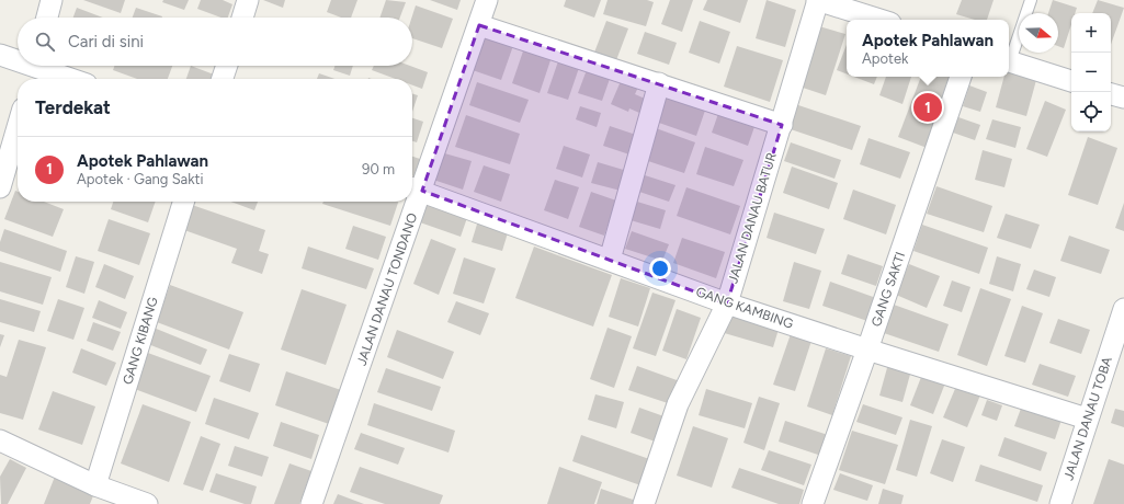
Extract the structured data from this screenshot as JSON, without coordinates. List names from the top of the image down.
{
  "streets": {
    "street": [
      "JALAN DANAU BATUR",
      "JALAN DANAU TONDANO",
      "GANG SAKTI",
      "GANG KAMBING",
      "GANG KIBANG",
      "JALAN DANAU TOBA"
    ]
  },
  "crossings": [
    ["JALAN DANAU BATUR", "GANG KAMBING"],
    ["JALAN DANAU TONDANO", "GANG KAMBING"],
    ["GANG SAKTI", "GANG KAMBING"],
    ["GANG KAMBING", "JALAN DANAU TOBA"]
  ],
  "north": "right",
  "page": {
    "map_buttons": ["+", "−"],
    "search": "Cari di sini",
    "popup": ["Apotek Pahlawan", "Apotek"],
    "heading": "Terdekat",
    "pins": "1",
    "list": [
      {
        "mark": "1",
        "name": "Apotek Pahlawan",
        "note": "Apotek · Gang Sakti",
        "value": "90 m"
      }
    ]
  }
}
